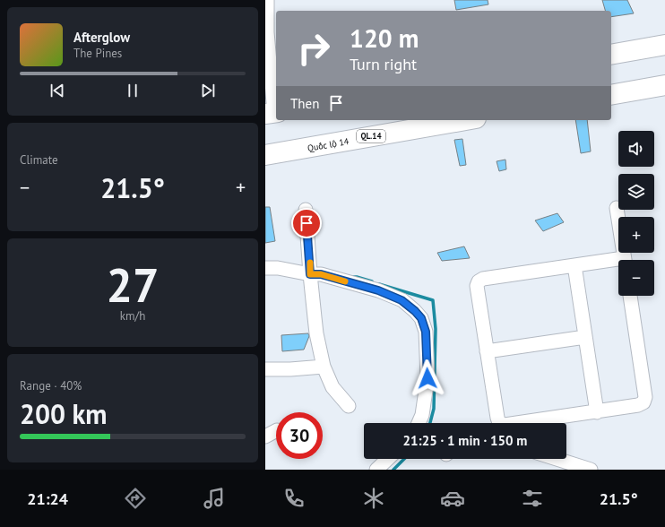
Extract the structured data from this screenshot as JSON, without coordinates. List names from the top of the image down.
{
  "streets": {
    "highway": ["QL.14", "Quốc lộ 14"]
  },
  "page": {
    "turn": ["120 m", "Turn right"],
    "song": ["Afterglow", "The Pines"],
    "then": "Then",
    "tile": [
      "Climate",
      ["27", "km/h"],
      ["Range · 40%", "200 km"]
    ],
    "map_buttons": ["+", "−"],
    "heat": ["−", "21.5°", "+"],
    "limit": "30",
    "trip": "21:25 · 1 min · 150 m",
    "tabs": ["21:24", "21.5°"]
  }
}
